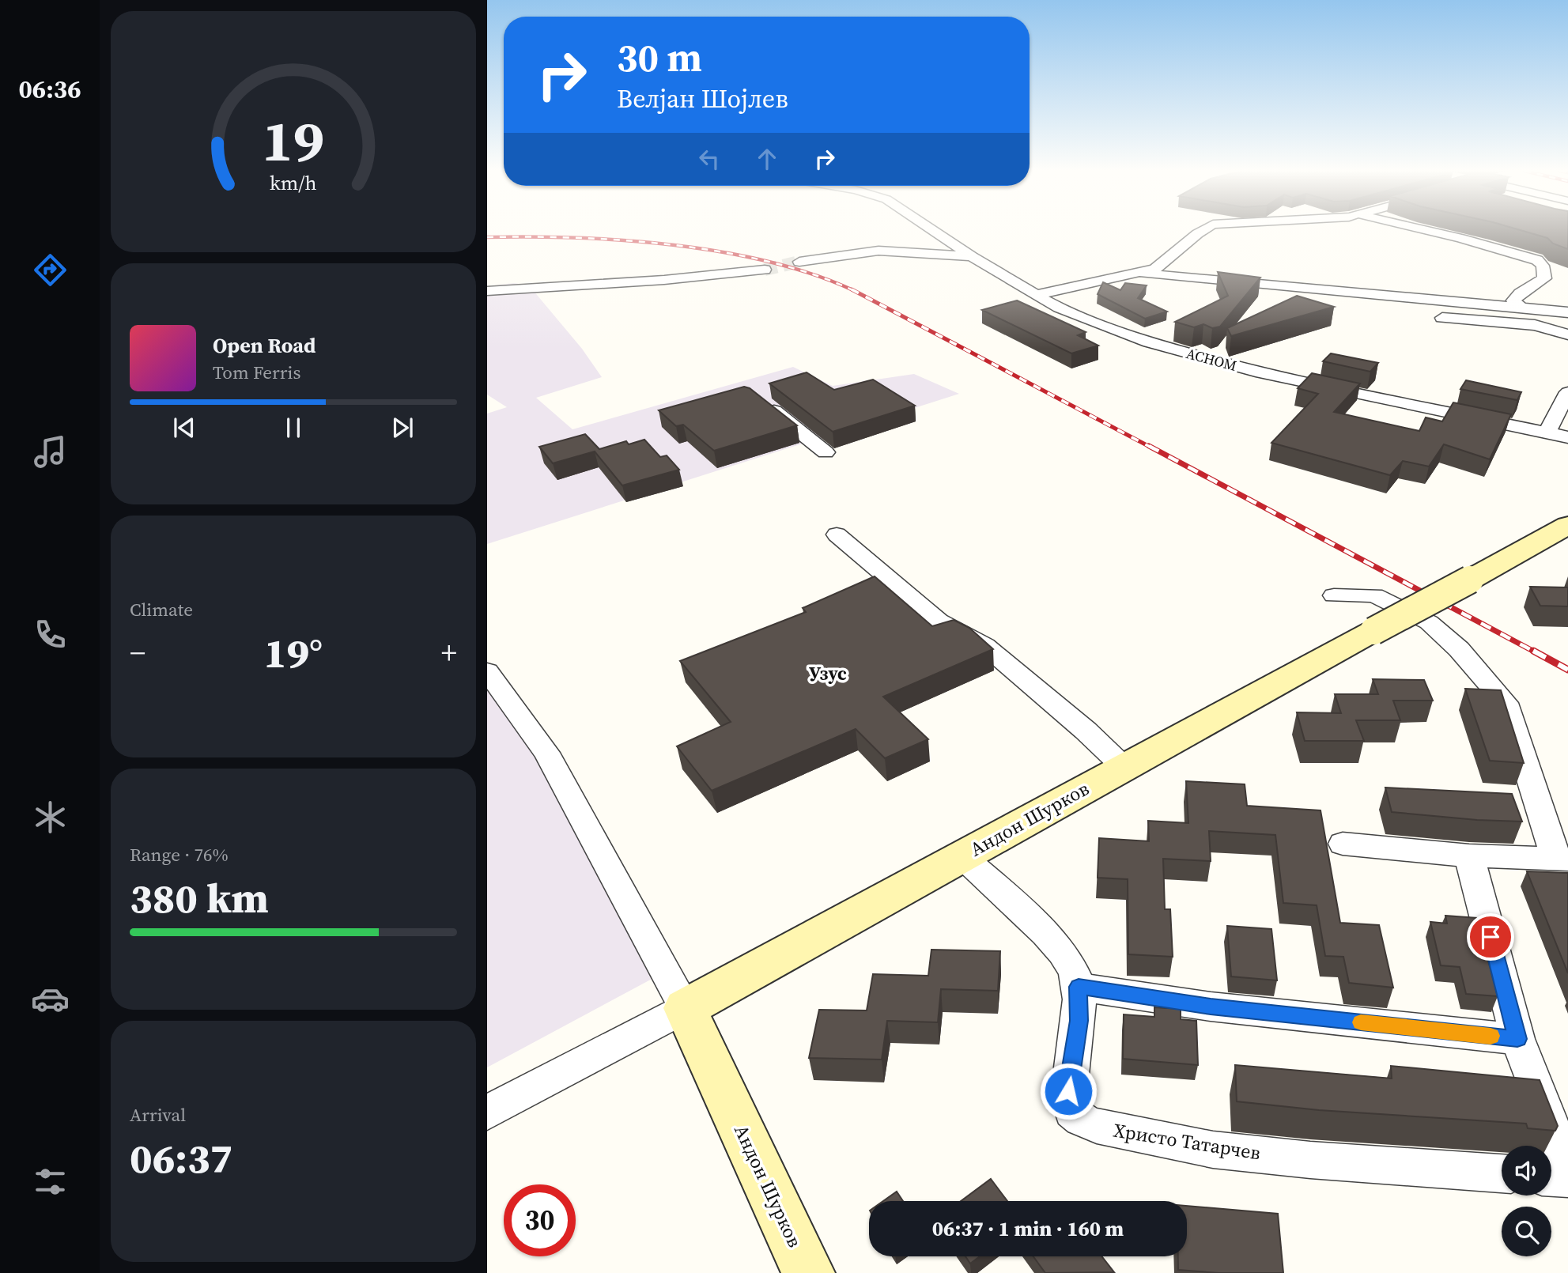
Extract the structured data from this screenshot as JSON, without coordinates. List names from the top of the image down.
{
  "streets": {
    "main road": ["Андон Шурков"],
    "street": ["АСНОМ", "Христо Татарчев"]
  },
  "crossings": [
    ["Андон Шурков", "Христо Татарчев"]
  ],
  "districts": ["Узус"],
  "page": {
    "tabs": "06:36",
    "turn": ["30 m", "Велјан Шојлев"],
    "song": ["Open Road", "Tom Ferris"],
    "tile": [
      "Climate",
      ["Range · 76%", "380 km"],
      ["Arrival", "06:37"]
    ],
    "heat": ["−", "19°", "+"],
    "limit": "30",
    "trip": "06:37 · 1 min · 160 m",
    "gauge": ["19", "km/h"]
  }
}
